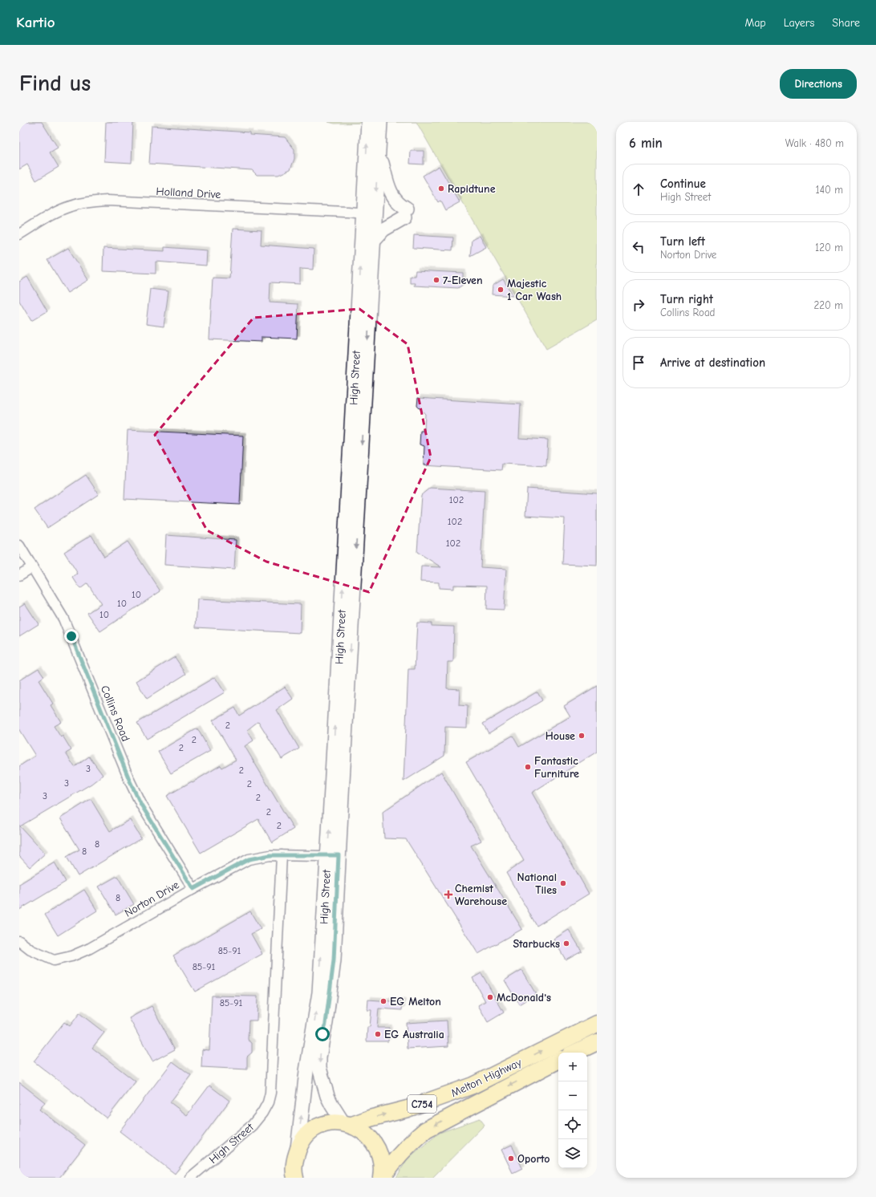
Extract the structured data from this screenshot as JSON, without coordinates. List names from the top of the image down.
{
  "streets": {
    "highway": ["Melton Highway", "C754"],
    "main road": ["High Street"],
    "street": ["Holland Drive", "Collins Road", "Norton Drive"]
  },
  "crossings": [
    ["Holland Drive", "High Street"],
    ["High Street", "Norton Drive"],
    ["High Street", "Melton Highway"],
    ["Collins Road", "Norton Drive"]
  ],
  "places": {
    "other": [
      "Rapidtune",
      "7-Eleven",
      "Majestic 1 Car Wash",
      "House",
      "Fantastic Furniture",
      "National Tiles",
      "Starbucks",
      "McDonald's",
      "EG Melton",
      "EG Australia",
      "Oporto"
    ],
    "health": ["Chemist Warehouse"]
  },
  "house_numbers": [
    "102",
    "102",
    "102",
    "10",
    "10",
    "10",
    "2",
    "2",
    "2",
    "3",
    "2",
    "3",
    "2",
    "3",
    "2",
    "2",
    "2",
    "8",
    "8",
    "8",
    "85-91",
    "85-91",
    "85-91"
  ],
  "page": {
    "header": "Kartio",
    "nav": ["Map", "Layers", "Share"],
    "buttons": "Directions",
    "title": "Find us",
    "heading": ["6 min", "Walk · 480 m"],
    "list": [
      ["Continue", "High Street", "140 m"],
      ["Turn left", "Norton Drive", "120 m"],
      ["Turn right", "Collins Road", "220 m"],
      "Arrive at destination"
    ],
    "map_buttons": ["+", "−"]
  }
}
